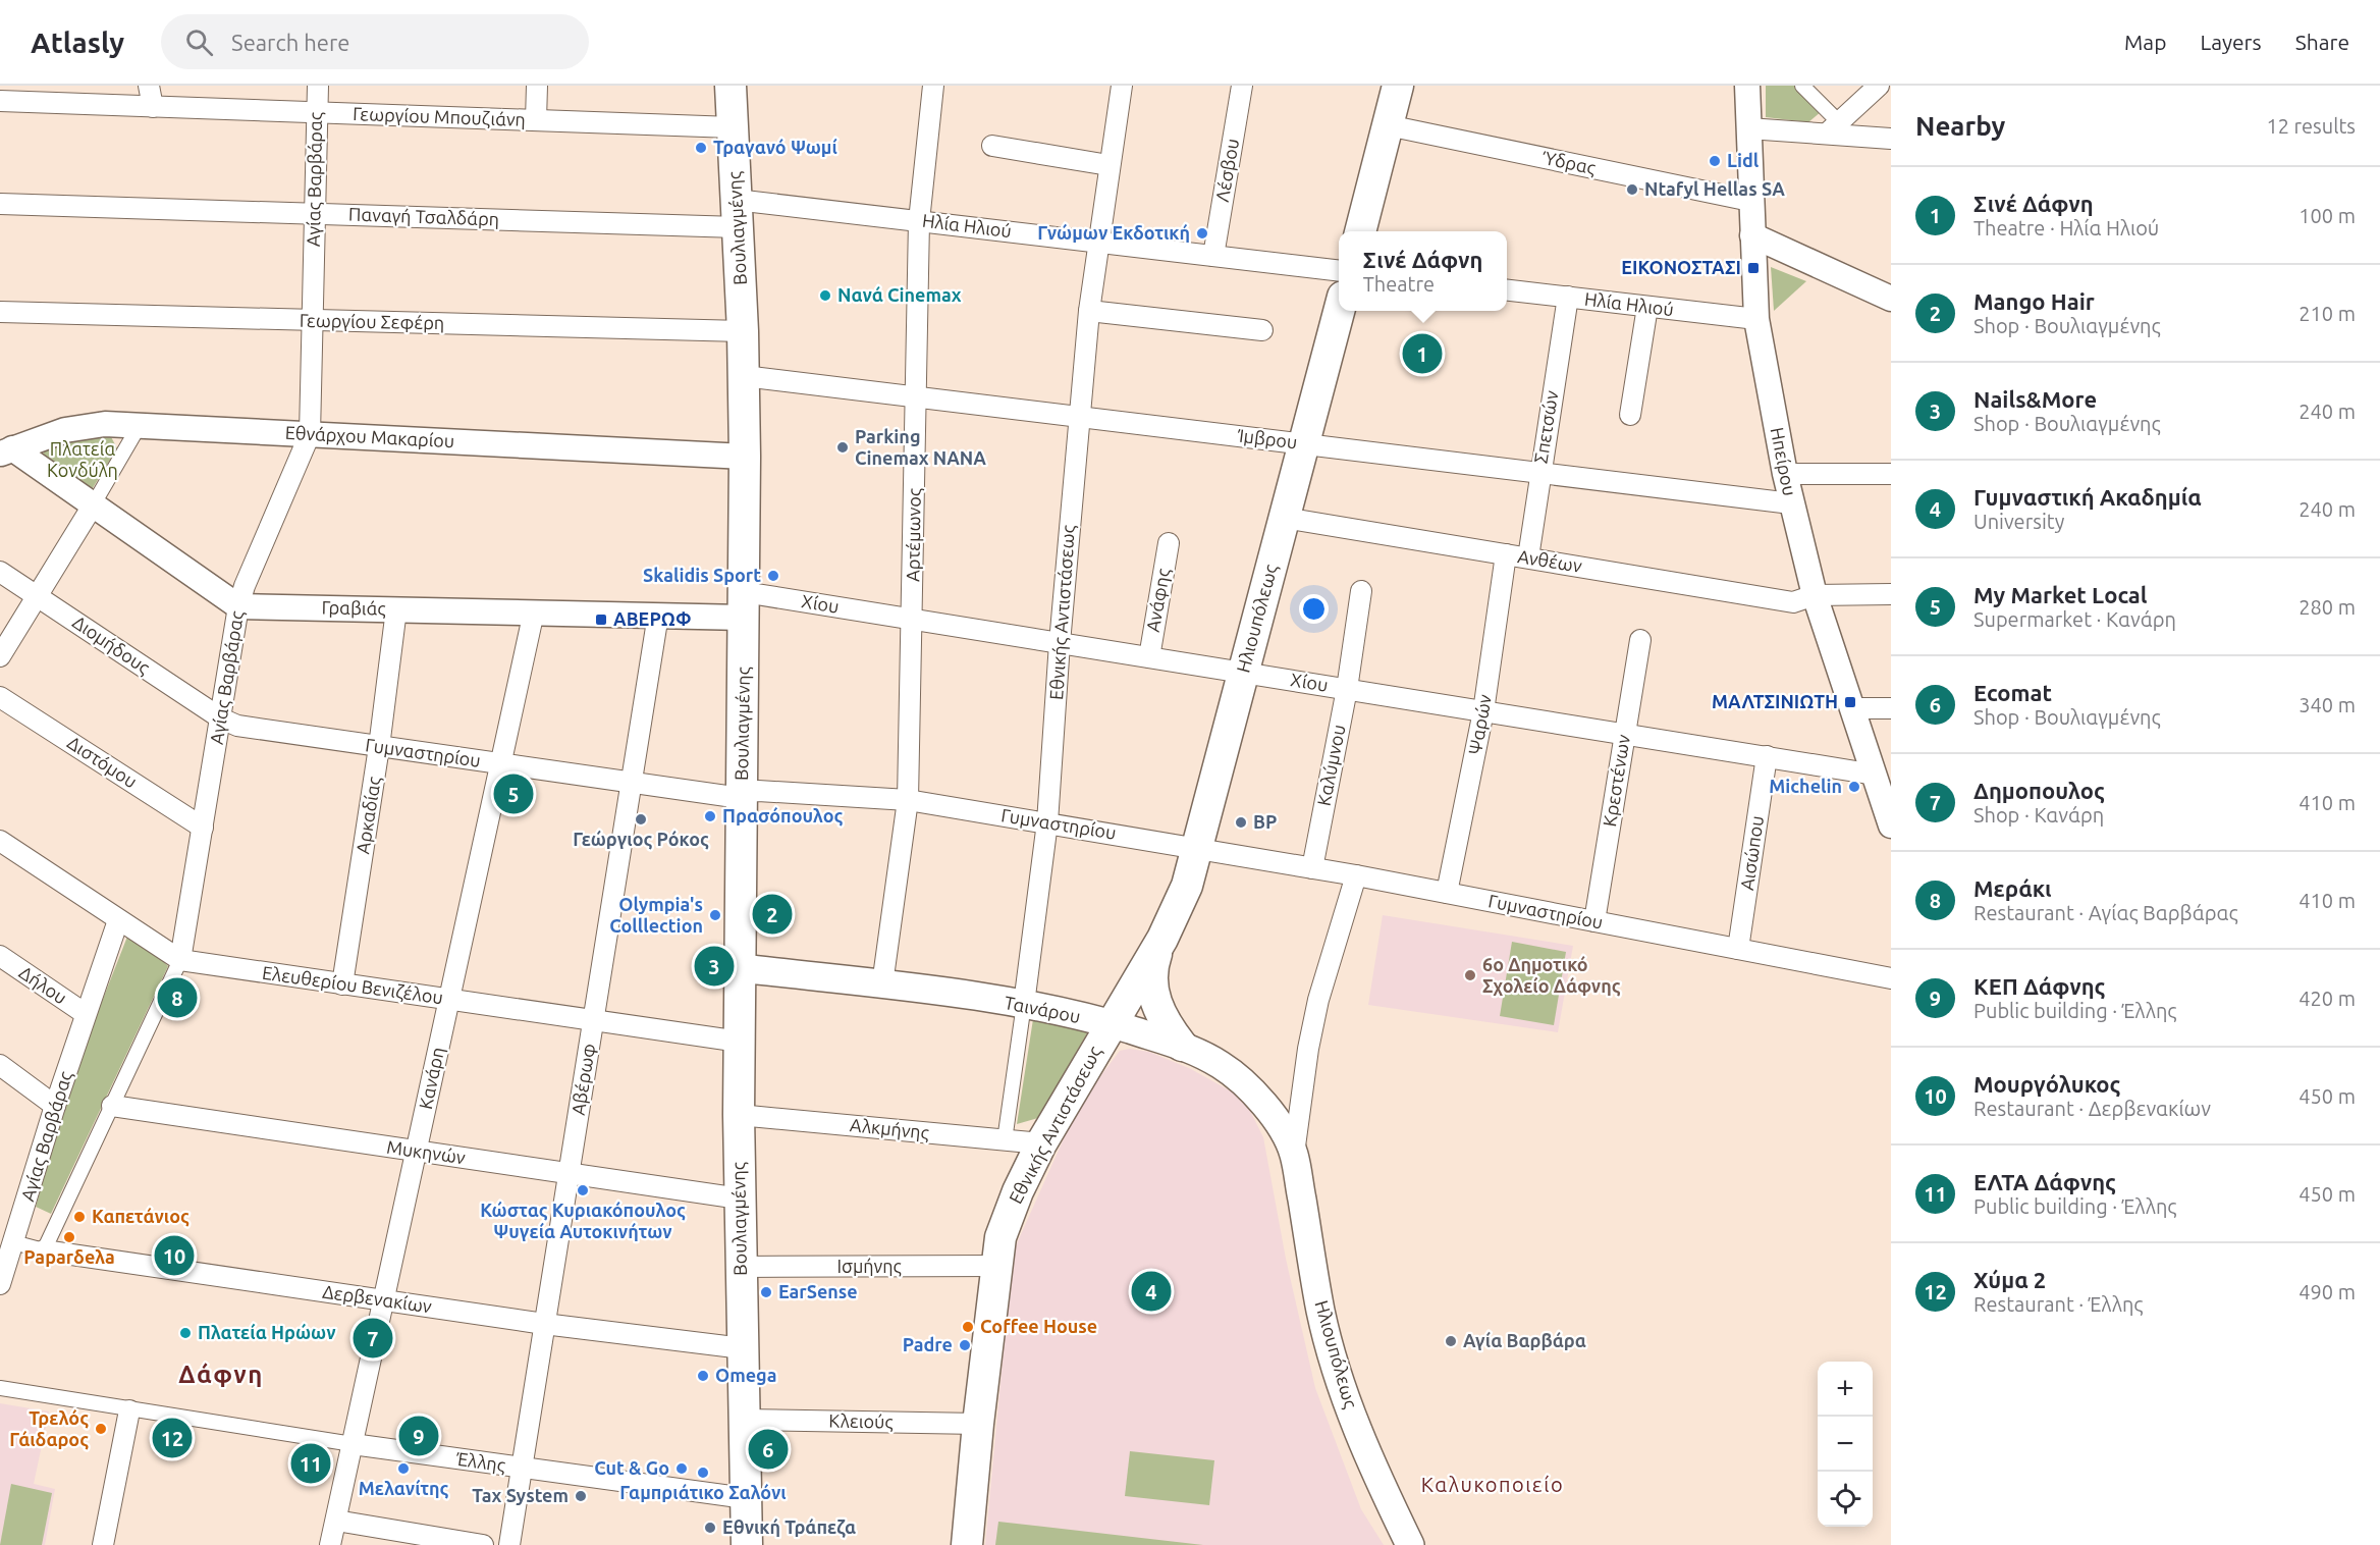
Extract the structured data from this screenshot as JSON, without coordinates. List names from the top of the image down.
{
  "streets": {
    "main road": [
      "Βουλιαγμένης",
      "Εθνικής Αντιστάσεως",
      "Ηλιουπόλεως",
      "Ταινάρου"
    ],
    "street": [
      "Γεωργίου Μπουζιάνη",
      "Ύδρας",
      "Λέσβου",
      "Αγίας Βαρβάρας",
      "Παναγή Τσαλδάρη",
      "Ηλία Ηλιού",
      "Γεωργίου Σεφέρη",
      "Σπετσών",
      "Εθνάρχου Μακαρίου",
      "Ίμβρου",
      "Ηπείρου",
      "Αρτέμωνος",
      "Ανθέων",
      "Ανάφης",
      "Χίου",
      "Γραβιάς",
      "Διομήδους",
      "Ψαρών",
      "Γυμναστηρίου",
      "Διστόμου",
      "Καλύμνου",
      "Κρεστένων",
      "Αρκαδίας",
      "Αισώπου",
      "Δήλου",
      "Ελευθερίου Βενιζέλου",
      "Κανάρη",
      "Αβέρωφ",
      "Αλκμήνης",
      "Μυκηνών",
      "Ισμήνης",
      "Δερβενακίων",
      "Κλειούς",
      "Έλλης"
    ]
  },
  "crossings": [
    ["Γεωργίου Μπουζιάνη", "Αγίας Βαρβάρας"],
    ["Γεωργίου Μπουζιάνη", "Βουλιαγμένης"],
    ["Ύδρας", "Ηπείρου"],
    ["Λέσβου", "Ηλία Ηλιού"],
    ["Αγίας Βαρβάρας", "Παναγή Τσαλδάρη"],
    ["Αγίας Βαρβάρας", "Γεωργίου Σεφέρη"],
    ["Αγίας Βαρβάρας", "Εθνάρχου Μακαρίου"],
    ["Αγίας Βαρβάρας", "Γραβιάς"],
    ["Αγίας Βαρβάρας", "Διομήδους"],
    ["Αγίας Βαρβάρας", "Γυμναστηρίου"],
    ["Αγίας Βαρβάρας", "Διστόμου"],
    ["Αγίας Βαρβάρας", "Δήλου"],
    ["Αγίας Βαρβάρας", "Ελευθερίου Βενιζέλου"],
    ["Αγίας Βαρβάρας", "Μυκηνών"],
    ["Αγίας Βαρβάρας", "Δερβενακίων"],
    ["Παναγή Τσαλδάρη", "Ηλία Ηλιού"],
    ["Παναγή Τσαλδάρη", "Βουλιαγμένης"],
    ["Ηλία Ηλιού", "Βουλιαγμένης"],
    ["Ηλία Ηλιού", "Σπετσών"],
    ["Ηλία Ηλιού", "Ηπείρου"],
    ["Ηλία Ηλιού", "Αρτέμωνος"],
    ["Ηλία Ηλιού", "Εθνικής Αντιστάσεως"],
    ["Βουλιαγμένης", "Γεωργίου Σεφέρη"],
    ["Βουλιαγμένης", "Εθνάρχου Μακαρίου"],
    ["Βουλιαγμένης", "Ίμβρου"],
    ["Βουλιαγμένης", "Χίου"],
    ["Βουλιαγμένης", "Γραβιάς"],
    ["Βουλιαγμένης", "Γυμναστηρίου"],
    ["Βουλιαγμένης", "Ελευθερίου Βενιζέλου"],
    ["Βουλιαγμένης", "Ταινάρου"],
    ["Βουλιαγμένης", "Αλκμήνης"],
    ["Βουλιαγμένης", "Μυκηνών"],
    ["Βουλιαγμένης", "Ισμήνης"],
    ["Βουλιαγμένης", "Δερβενακίων"],
    ["Βουλιαγμένης", "Κλειούς"],
    ["Βουλιαγμένης", "Έλλης"],
    ["Σπετσών", "Ίμβρου"],
    ["Σπετσών", "Ανθέων"],
    ["Ίμβρου", "Ηπείρου"],
    ["Ίμβρου", "Αρτέμωνος"],
    ["Ίμβρου", "Εθνικής Αντιστάσεως"],
    ["Ίμβρου", "Ηλιουπόλεως"],
    ["Ηπείρου", "Ανθέων"],
    ["Ηπείρου", "Χίου"],
    ["Αρτέμωνος", "Χίου"],
    ["Αρτέμωνος", "Γυμναστηρίου"],
    ["Αρτέμωνος", "Ταινάρου"],
    ["Ανθέων", "Ηλιουπόλεως"],
    ["Ανθέων", "Ψαρών"],
    ["Ανάφης", "Χίου"],
    ["Χίου", "Γραβιάς"],
    ["Χίου", "Εθνικής Αντιστάσεως"],
    ["Χίου", "Ηλιουπόλεως"],
    ["Χίου", "Ψαρών"],
    ["Χίου", "Καλύμνου"],
    ["Χίου", "Κρεστένων"],
    ["Χίου", "Αισώπου"],
    ["Γραβιάς", "Αρκαδίας"],
    ["Γραβιάς", "Κανάρη"],
    ["Γραβιάς", "Αβέρωφ"],
    ["Εθνικής Αντιστάσεως", "Ηλιουπόλεως"],
    ["Εθνικής Αντιστάσεως", "Γυμναστηρίου"],
    ["Εθνικής Αντιστάσεως", "Ταινάρου"],
    ["Εθνικής Αντιστάσεως", "Αλκμήνης"],
    ["Εθνικής Αντιστάσεως", "Ισμήνης"],
    ["Εθνικής Αντιστάσεως", "Κλειούς"],
    ["Ηλιουπόλεως", "Γυμναστηρίου"],
    ["Ηλιουπόλεως", "Ταινάρου"],
    ["Διομήδους", "Γυμναστηρίου"],
    ["Ψαρών", "Γυμναστηρίου"],
    ["Γυμναστηρίου", "Καλύμνου"],
    ["Γυμναστηρίου", "Κρεστένων"],
    ["Γυμναστηρίου", "Αρκαδίας"],
    ["Γυμναστηρίου", "Αισώπου"],
    ["Γυμναστηρίου", "Κανάρη"],
    ["Γυμναστηρίου", "Αβέρωφ"],
    ["Αρκαδίας", "Ελευθερίου Βενιζέλου"],
    ["Ελευθερίου Βενιζέλου", "Κανάρη"],
    ["Ελευθερίου Βενιζέλου", "Αβέρωφ"],
    ["Κανάρη", "Μυκηνών"],
    ["Κανάρη", "Δερβενακίων"],
    ["Κανάρη", "Έλλης"],
    ["Αβέρωφ", "Μυκηνών"],
    ["Αβέρωφ", "Δερβενακίων"],
    ["Αβέρωφ", "Έλλης"]
  ],
  "districts": ["Δάφνη", "Καλυκοποιείο"],
  "parks": ["Πλατεία Κονδύλη"],
  "places": {
    "other": [
      "Τραγανό Ψωμί",
      "Lidl",
      "Ntafyl Hellas SA",
      "Γνώμων Εκδοτική",
      "Νανά Cinemax",
      "Parking Cinemax NANA",
      "Skalidis Sport",
      "Michelin",
      "Πρασόπουλος",
      "Γεώργιος Ρόκος",
      "BP",
      "Olympia's Colllection",
      "6ο Δημοτικό Σχολείο Δάφνης",
      "Κώστας Κυριακόπουλος Ψυγεία Αυτοκινήτων",
      "Καπετάνιος",
      "Paparδeλa",
      "EarSense",
      "Coffee House",
      "Πλατεία Ηρώων",
      "Αγία Βαρβάρα",
      "Padre",
      "Omega",
      "Τρελός Γάιδαρος",
      "Μελανίτης",
      "Cut & Go",
      "Γαμπριάτικο Σαλόνι",
      "Tax System",
      "Εθνική Τράπεζα"
    ],
    "transit": ["ΕΙΚΟΝΟΣΤΑΣΙ", "ΑΒΕΡΩΦ", "ΜΑΛΤΣΙΝΙΩΤΗ"]
  },
  "page": {
    "header": "Atlasly",
    "search": "Search here",
    "nav": ["Map", "Layers", "Share"],
    "heading": ["Nearby", "12 results"],
    "list": [
      {
        "mark": "1",
        "name": "Σινέ Δάφνη",
        "note": "Theatre · Ηλία Ηλιού",
        "value": "100 m"
      },
      {
        "mark": "2",
        "name": "Mango Hair",
        "note": "Shop · Βουλιαγμένης",
        "value": "210 m"
      },
      {
        "mark": "3",
        "name": "Nails&More",
        "note": "Shop · Βουλιαγμένης",
        "value": "240 m"
      },
      {
        "mark": "4",
        "name": "Γυμναστική Ακαδημία",
        "note": "University",
        "value": "240 m"
      },
      {
        "mark": "5",
        "name": "My Market Local",
        "note": "Supermarket · Κανάρη",
        "value": "280 m"
      },
      {
        "mark": "6",
        "name": "Ecomat",
        "note": "Shop · Βουλιαγμένης",
        "value": "340 m"
      },
      {
        "mark": "7",
        "name": "Δημοπουλος",
        "note": "Shop · Κανάρη",
        "value": "410 m"
      },
      {
        "mark": "8",
        "name": "Μεράκι",
        "note": "Restaurant · Αγίας Βαρβάρας",
        "value": "410 m"
      },
      {
        "mark": "9",
        "name": "ΚΕΠ Δάφνης",
        "note": "Public building · Έλλης",
        "value": "420 m"
      },
      {
        "mark": "10",
        "name": "Μουργόλυκος",
        "note": "Restaurant · Δερβενακίων",
        "value": "450 m"
      },
      {
        "mark": "11",
        "name": "ΕΛΤΑ Δάφνης",
        "note": "Public building · Έλλης",
        "value": "450 m"
      },
      {
        "mark": "12",
        "name": "Χύμα 2",
        "note": "Restaurant · Έλλης",
        "value": "490 m"
      }
    ],
    "popup": ["Σινέ Δάφνη", "Theatre"],
    "pins": [
      "1",
      "5",
      "2",
      "3",
      "8",
      "10",
      "4",
      "7",
      "9",
      "12",
      "6",
      "11"
    ],
    "map_buttons": ["+", "−"]
  }
}
